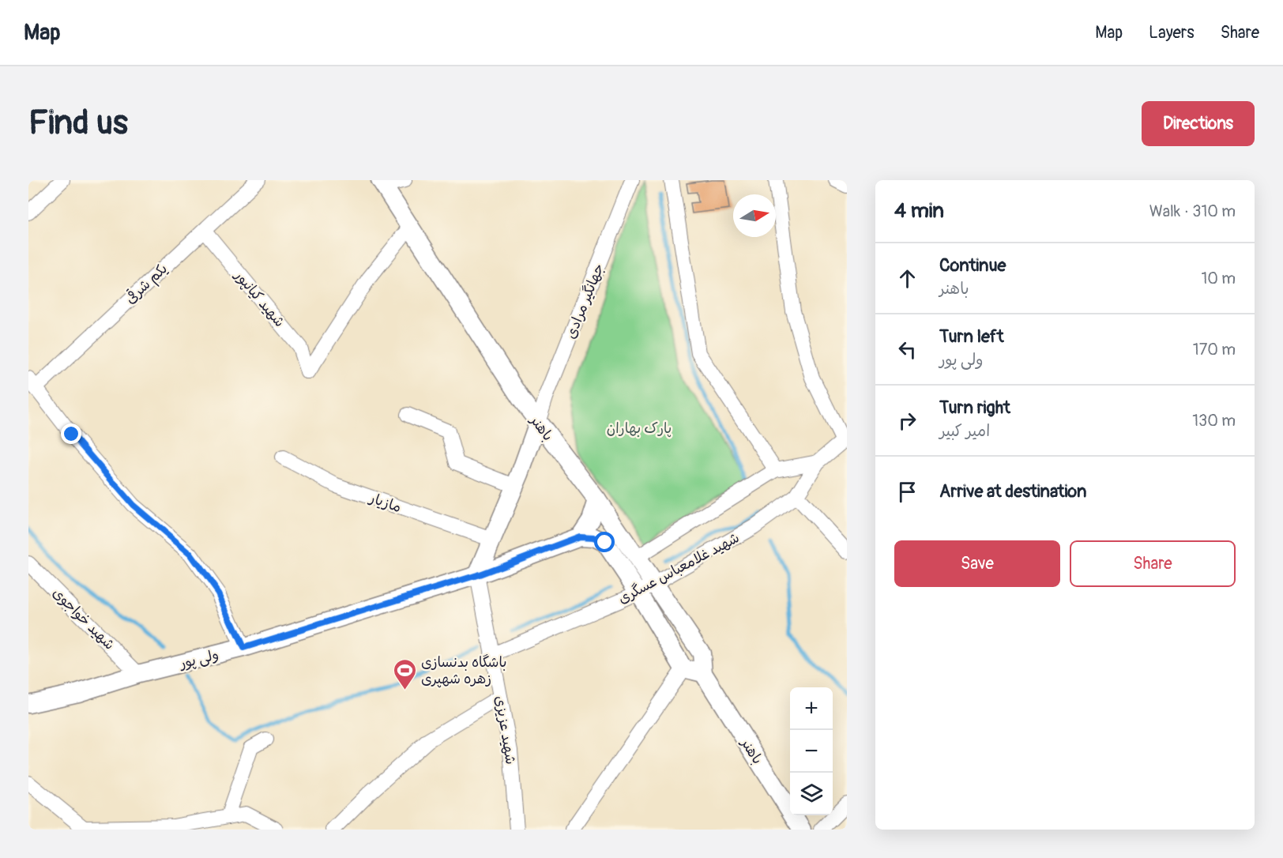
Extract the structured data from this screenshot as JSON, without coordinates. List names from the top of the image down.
{
  "streets": {
    "main road": ["باهنر", "ولی پور"],
    "street": [
      "یکم شرقی",
      "شهید کیانپور",
      "جهانگیر مرادی",
      "مازیار",
      "شهید غلامعباس عسگری",
      "شهید خواجوی",
      "شهید عزیزی"
    ]
  },
  "crossings": [
    ["یکم شرقی", "شهید کیانپور"],
    ["شهید کیانپور", "باهنر"],
    ["جهانگیر مرادی", "باهنر"],
    ["باهنر", "شهید غلامعباس عسگری"],
    ["شهید غلامعباس عسگری", "شهید عزیزی"],
    ["شهید خواجوی", "ولی پور"],
    ["ولی پور", "شهید عزیزی"]
  ],
  "parks": ["پارک بهاران"],
  "places": {
    "sports": ["باشگاه بدنسازی زهره شهپری"]
  },
  "north": "right",
  "page": {
    "header": "Map",
    "nav": ["Map", "Layers", "Share"],
    "buttons": [
      "Directions",
      ["Save", "Share"]
    ],
    "title": "Find us",
    "heading": ["4 min", "Walk · 310 m"],
    "list": [
      ["Continue", "باهنر", "10 m"],
      ["Turn left", "ولی پور", "170 m"],
      ["Turn right", "امیر کبیر", "130 m"],
      "Arrive at destination"
    ],
    "map_buttons": ["+", "−"]
  }
}
